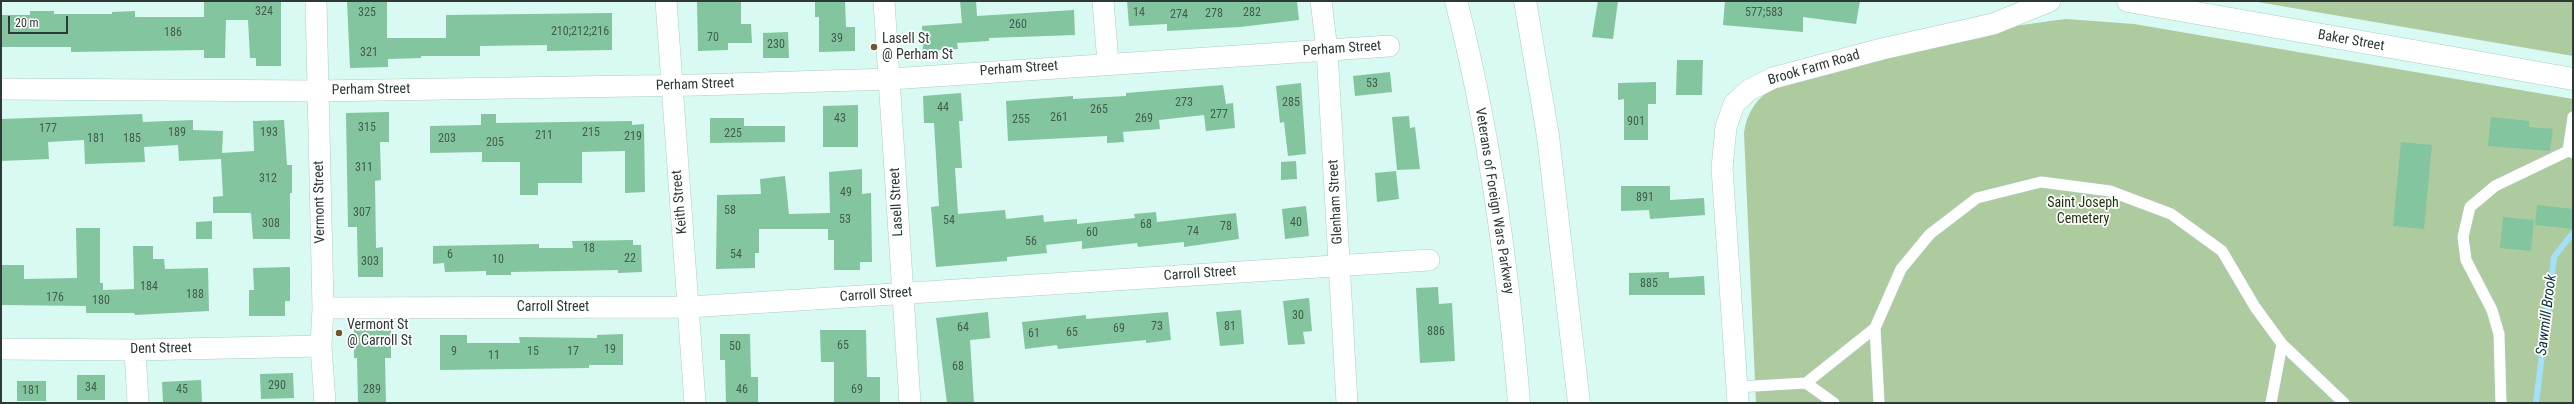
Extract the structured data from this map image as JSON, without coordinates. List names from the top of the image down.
{
  "streets": {
    "main road": ["Baker Street", "Veterans of Foreign Wars Parkway"],
    "street": [
      "Perham Street",
      "Brook Farm Road",
      "Vermont Street",
      "Keith Street",
      "Lasell Street",
      "Glenham Street",
      "Carroll Street",
      "Dent Street"
    ]
  },
  "crossings": [
    ["Perham Street", "Vermont Street"],
    ["Perham Street", "Keith Street"],
    ["Perham Street", "Lasell Street"],
    ["Perham Street", "Glenham Street"],
    ["Vermont Street", "Carroll Street"],
    ["Vermont Street", "Dent Street"],
    ["Keith Street", "Carroll Street"],
    ["Lasell Street", "Carroll Street"],
    ["Glenham Street", "Carroll Street"]
  ],
  "water": ["Sawmill Brook"],
  "parks": ["Saint Joseph Cemetery"],
  "places": ["Lasell St @ Perham St", "Vermont St @ Carroll St"],
  "house_numbers": [
    "324",
    "325",
    "14",
    "282",
    "577;583",
    "278",
    "274",
    "260",
    "210;212;216",
    "186",
    "70",
    "39",
    "230",
    "321",
    "53",
    "273",
    "285",
    "44",
    "265",
    "277",
    "261",
    "43",
    "269",
    "255",
    "901",
    "315",
    "177",
    "189",
    "193",
    "215",
    "225",
    "211",
    "219",
    "181",
    "185",
    "203",
    "205",
    "311",
    "312",
    "49",
    "891",
    "58",
    "307",
    "53",
    "54",
    "40",
    "308",
    "68",
    "78",
    "74",
    "60",
    "56",
    "18",
    "6",
    "54",
    "22",
    "10",
    "303",
    "885",
    "184",
    "188",
    "176",
    "180",
    "30",
    "73",
    "81",
    "64",
    "69",
    "886",
    "65",
    "61",
    "65",
    "50",
    "19",
    "9",
    "15",
    "17",
    "11",
    "68",
    "290",
    "34",
    "45",
    "289",
    "46",
    "69",
    "181"
  ],
  "scale_bar": "20 m"
}
